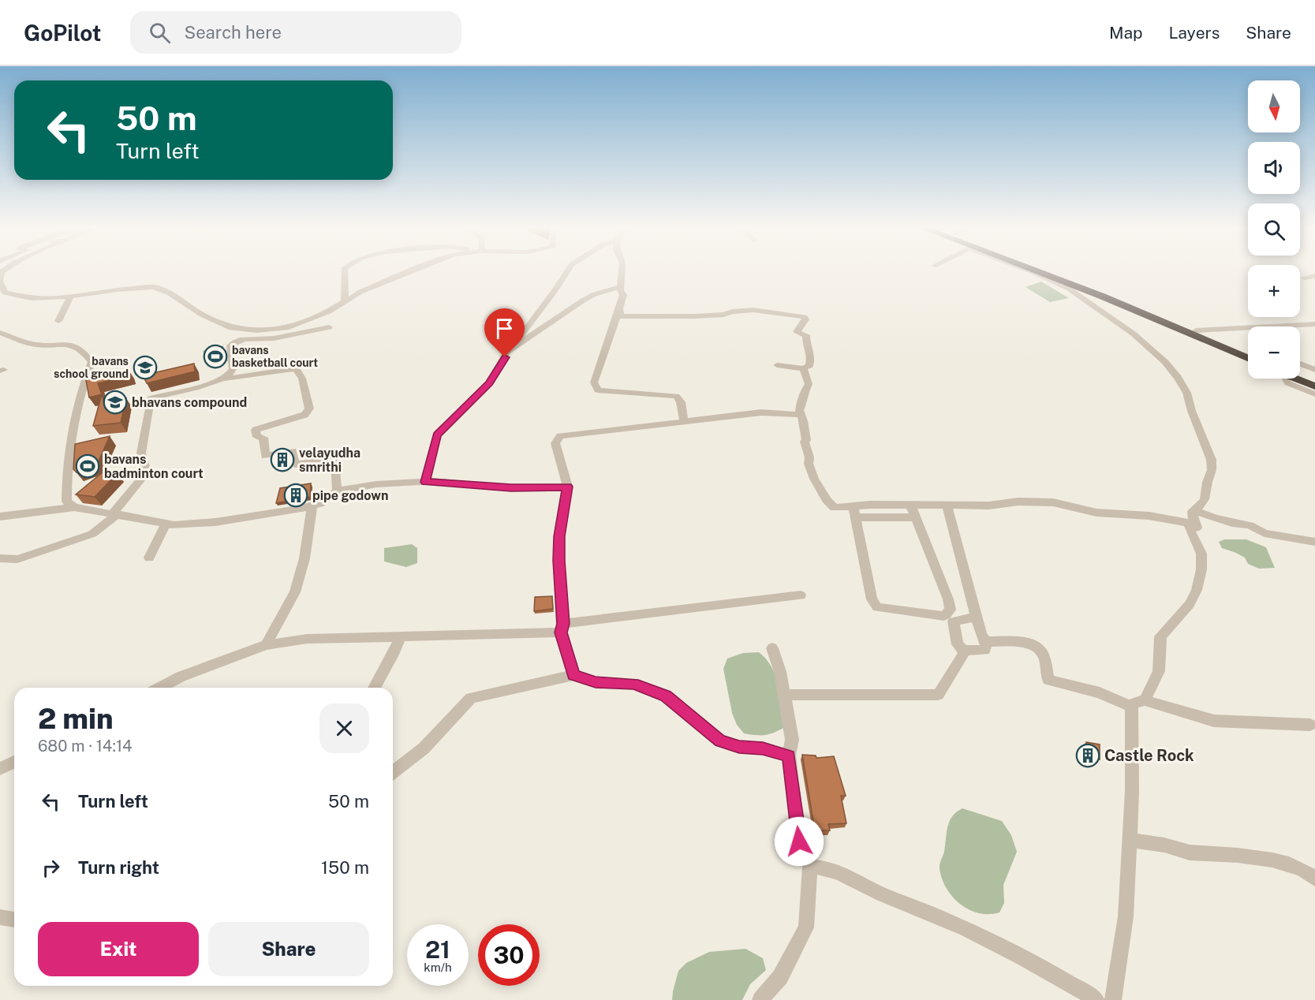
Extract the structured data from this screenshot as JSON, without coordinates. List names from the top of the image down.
{
  "places": {
    "sports": ["bavans basketball court", "bavans badminton court"],
    "school or university": ["bavans school ground", "bhavans compound"],
    "building": ["velayudha smrithi", "pipe godown", "Castle Rock"]
  },
  "north": "bottom",
  "page": {
    "header": "GoPilot",
    "search": "Search here",
    "nav": ["Map", "Layers", "Share"],
    "map_buttons": ["+", "−"],
    "turn": ["50 m", "Turn left"],
    "heading": ["2 min", "680 m · 14:14"],
    "list": [
      {
        "name": "Turn left",
        "value": "50 m"
      },
      {
        "name": "Turn right",
        "value": "150 m"
      }
    ],
    "buttons": ["Exit", "Share"],
    "speed": "21 km/h",
    "limit": "30"
  }
}
